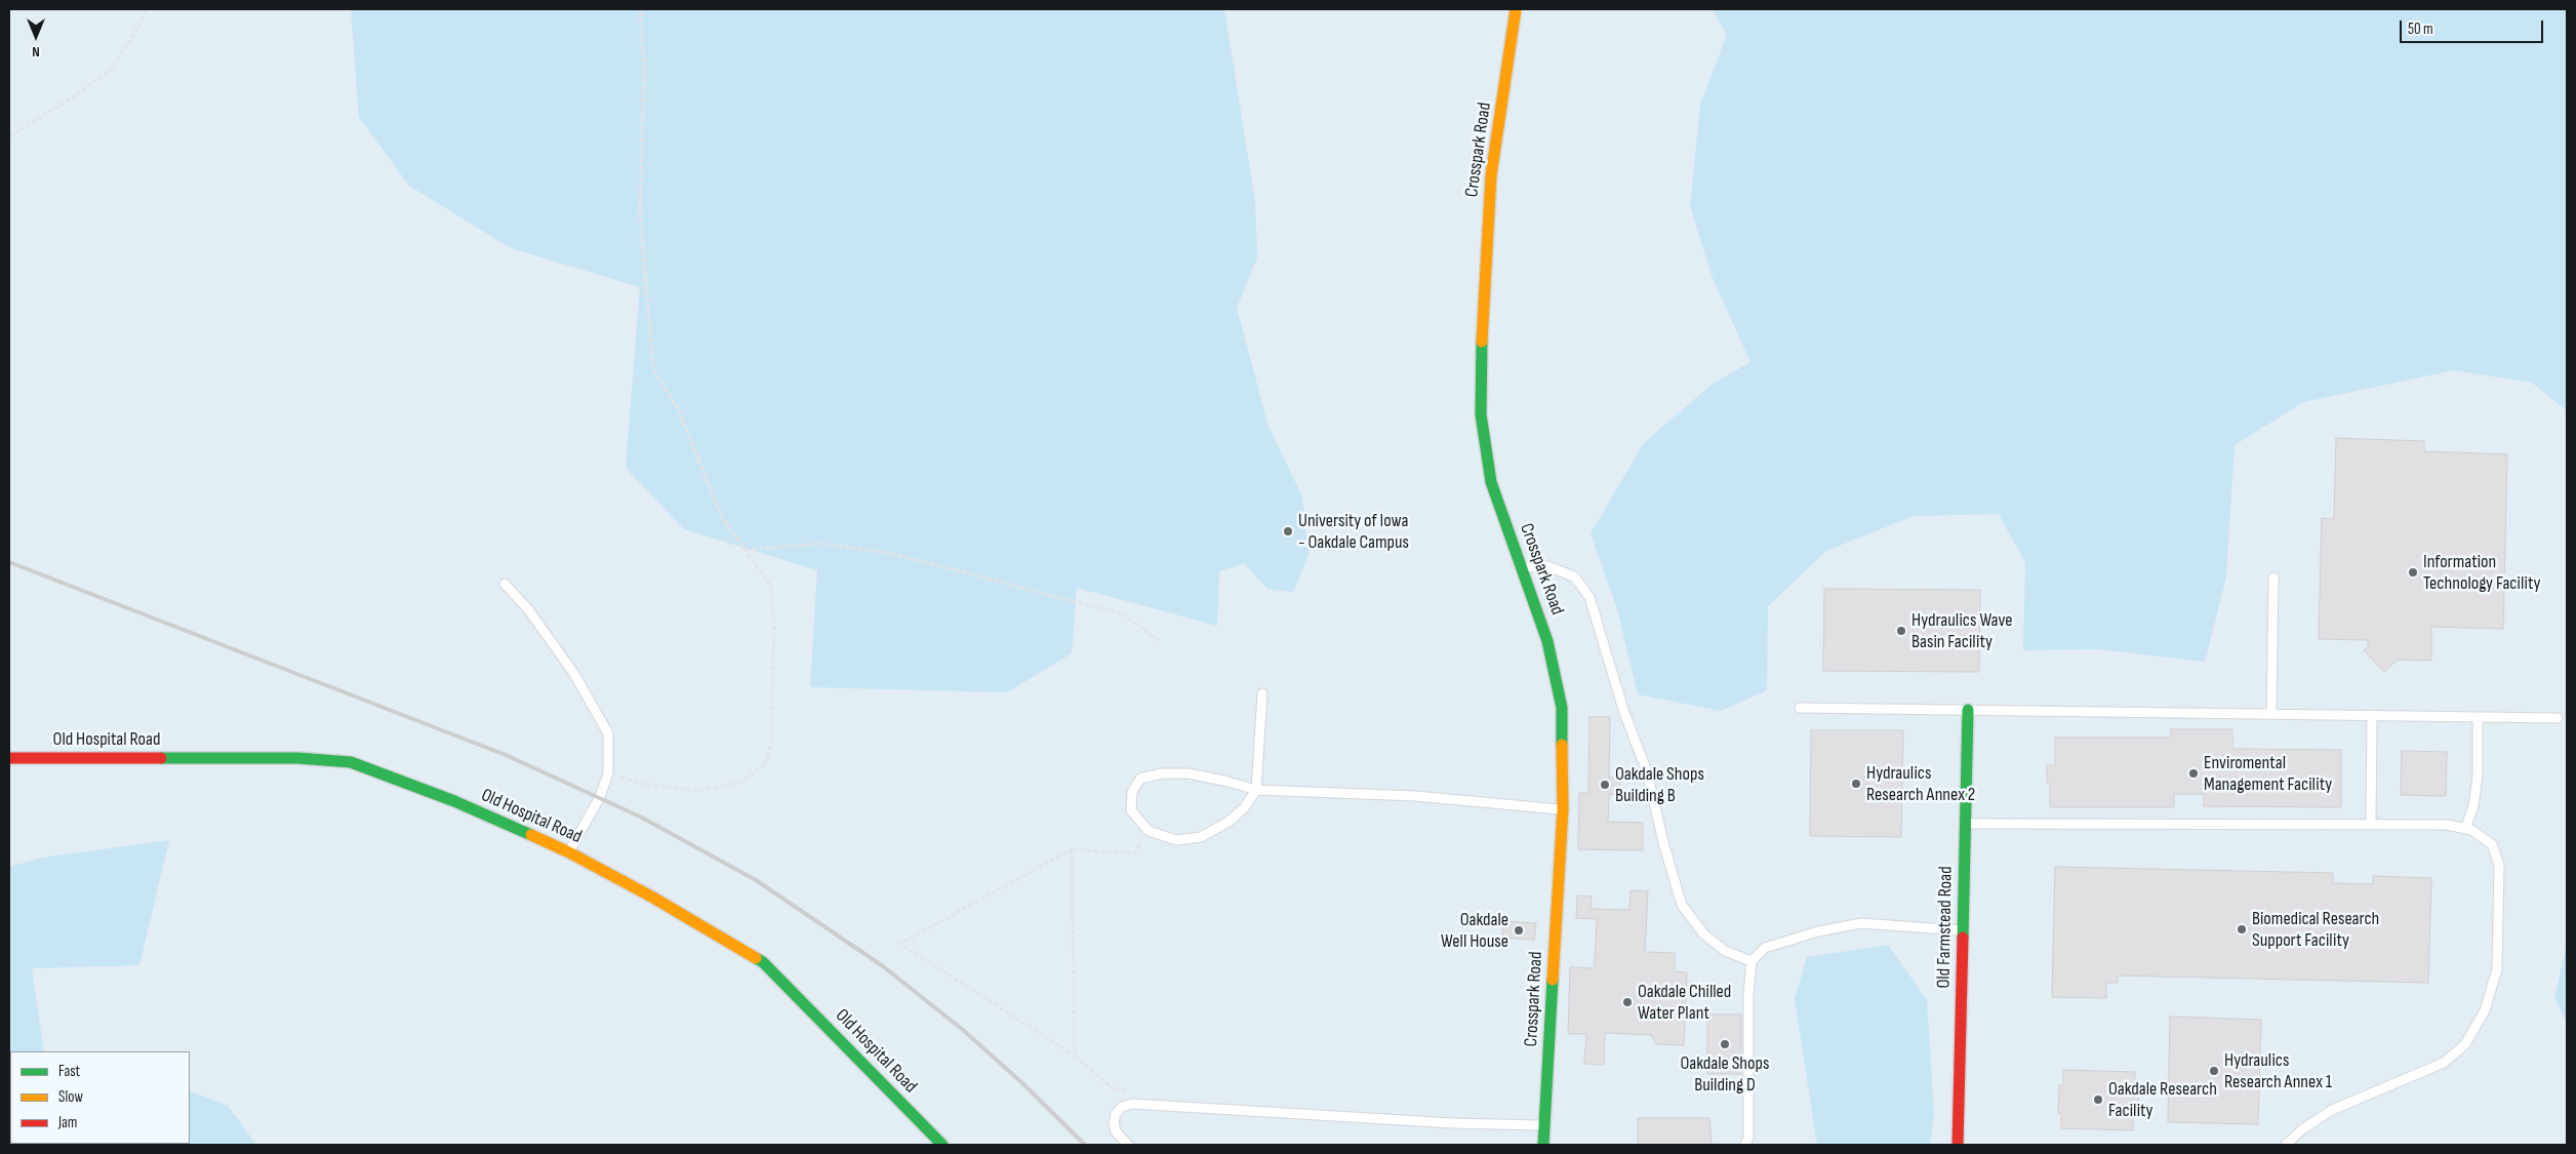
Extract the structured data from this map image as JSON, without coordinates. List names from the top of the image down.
{
  "streets": {
    "street": ["Crosspark Road", "Old Hospital Road", "Old Farmstead Road"]
  },
  "places": [
    "University of Iowa - Oakdale Campus",
    "Information Technology Facility",
    "Hydraulics Wave Basin Facility",
    "Enviromental Management Facility",
    "Hydraulics Research Annex 2",
    "Oakdale Shops Building B",
    "Biomedical Research Support Facility",
    "Oakdale Well House",
    "Oakdale Chilled Water Plant",
    "Oakdale Shops Building D",
    "Hydraulics Research Annex 1",
    "Oakdale Research Facility"
  ],
  "legend": ["Fast", "Slow", "Jam"],
  "scale_bar": "50 m",
  "north": "bottom"
}
